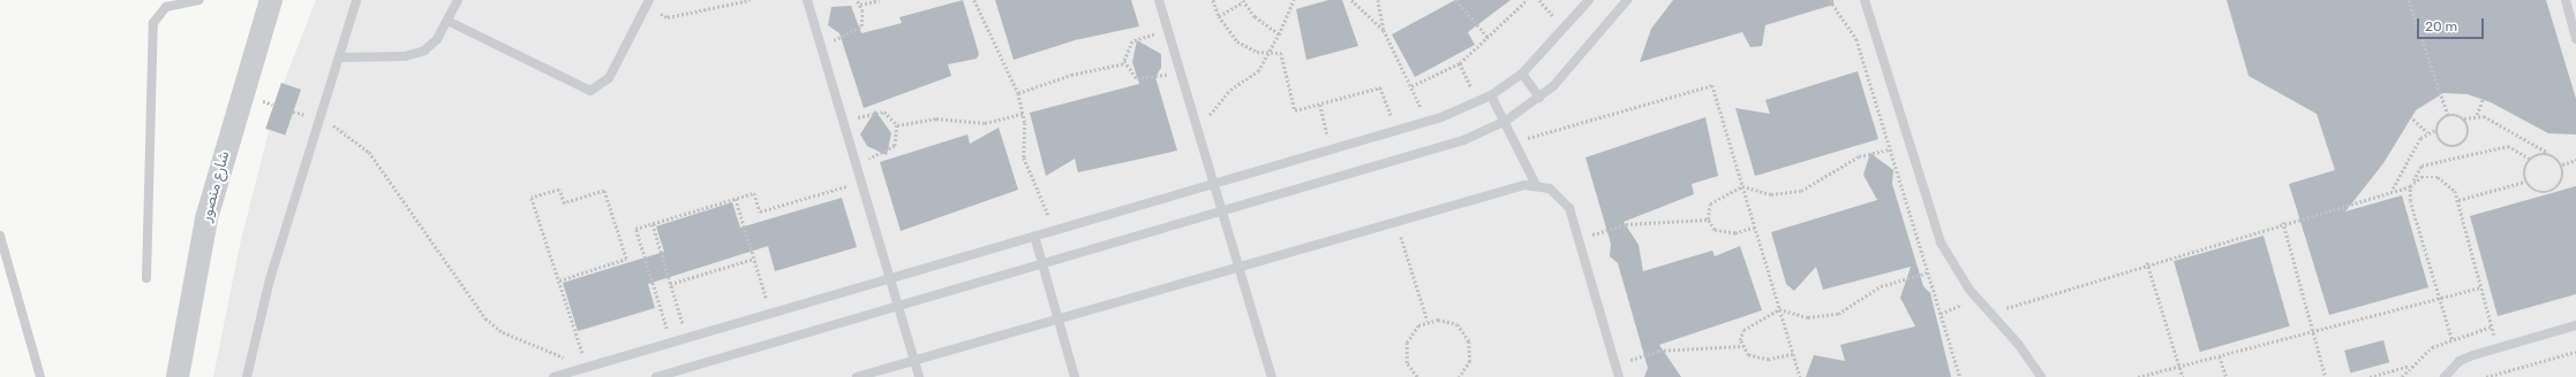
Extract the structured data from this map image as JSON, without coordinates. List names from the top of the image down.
{
  "streets": {
    "street": ["شارع منصور"]
  },
  "scale_bar": "20 m"
}
